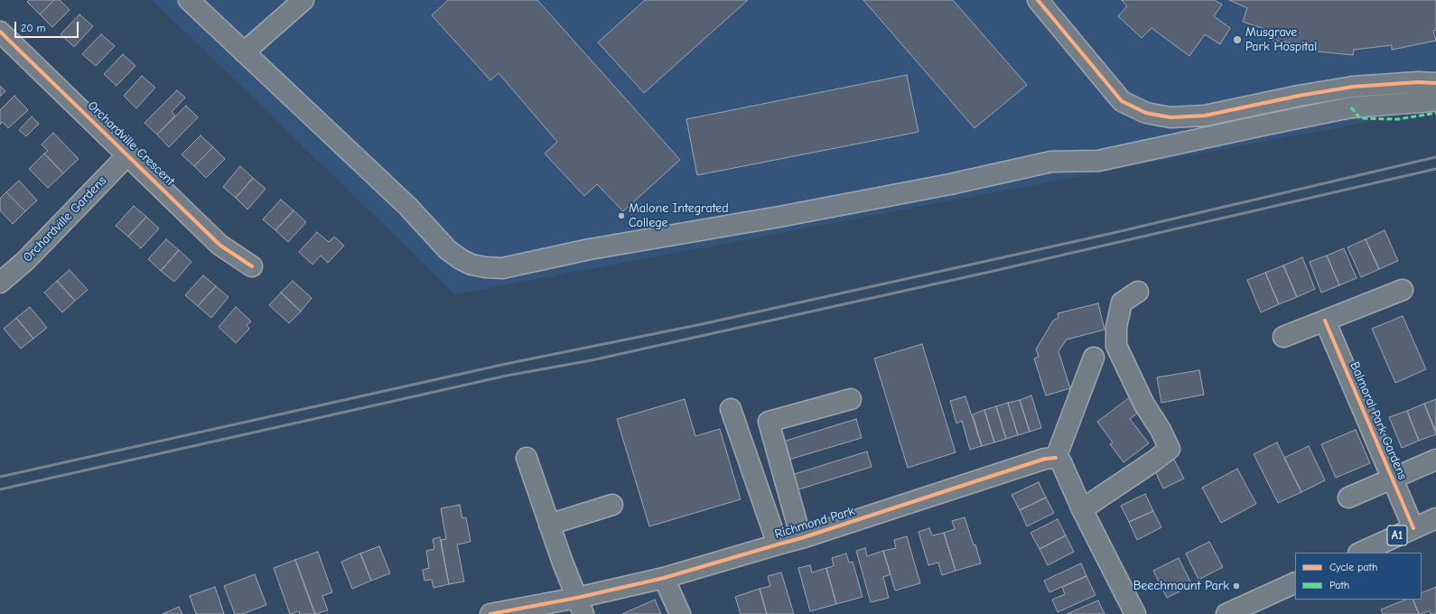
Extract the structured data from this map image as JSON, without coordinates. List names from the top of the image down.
{
  "streets": {
    "street": [
      "Orchardville Crescent",
      "Orchardville Gardens",
      "Balmoral Park Gardens",
      "Richmond Park",
      "A1"
    ]
  },
  "crossings": [
    ["Orchardville Crescent", "Orchardville Gardens"],
    ["Balmoral Park Gardens", "A1"]
  ],
  "places": ["Musgrave Park Hospital", "Malone Integrated College", "Beechmount Park"],
  "legend": ["Cycle path", "Path"],
  "scale_bar": "20 m"
}
